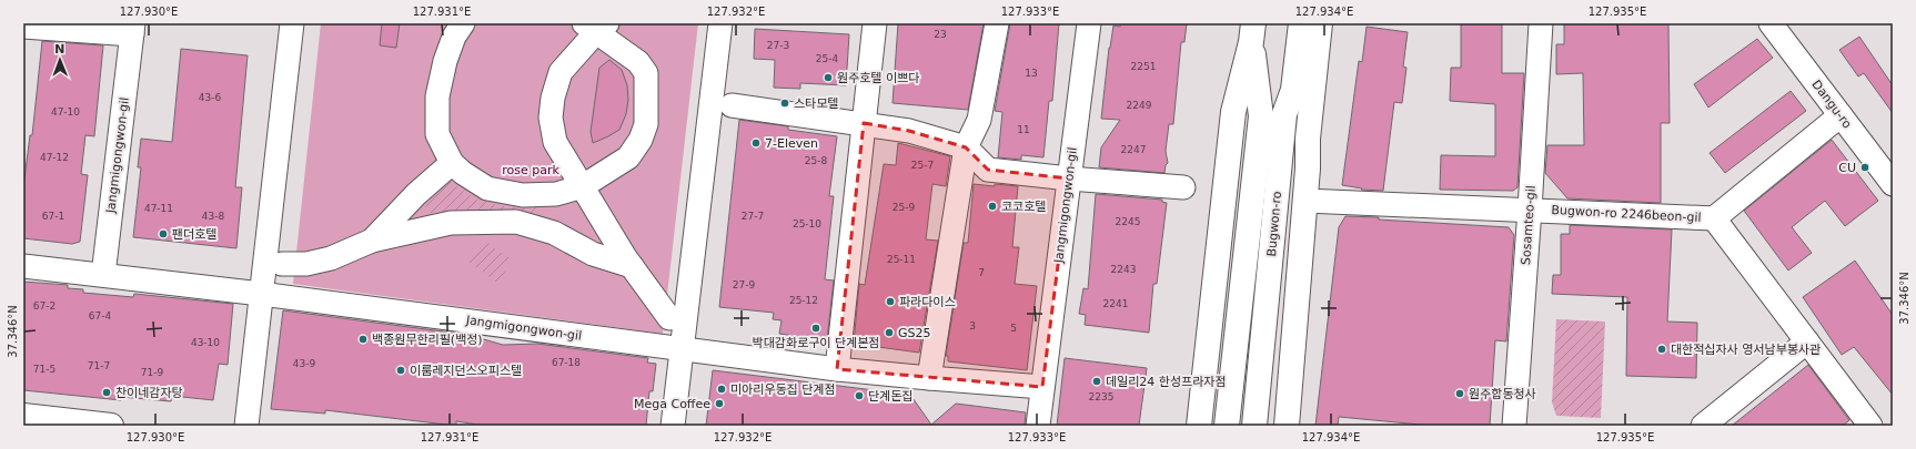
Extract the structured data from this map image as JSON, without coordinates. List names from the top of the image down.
{
  "streets": {
    "street": [
      "Dangu-ro",
      "Jangmigongwon-gil",
      "Bugwon-ro 2246beon-gil",
      "Bugwon-ro",
      "Sosamteo-gil"
    ]
  },
  "crossings": [
    ["Bugwon-ro 2246beon-gil", "Sosamteo-gil"]
  ],
  "parks": ["rose park"],
  "places": [
    "원주호텔 이쁘다",
    "스타모텔",
    "7-Eleven",
    "CU",
    "코코호텔",
    "팬더호텔",
    "파라다이스",
    "박대감화로구이 단계본점",
    "GS25",
    "백종원무한리필(백정)",
    "대한적십자사 영서남부봉사관",
    "이룸레지던스오피스텔",
    "데일리24 한성프라자점",
    "미아리우동집 단계점",
    "찬이네감자탕",
    "원주합동청사",
    "단계돈집",
    "Mega Coffee"
  ],
  "house_numbers": [
    "23",
    "27-3",
    "25-4",
    "2251",
    "13",
    "43-6",
    "2249",
    "47-10",
    "11",
    "2247",
    "47-12",
    "25-8",
    "25-7",
    "25-9",
    "47-11",
    "67-1",
    "43-8",
    "27-7",
    "2245",
    "25-10",
    "25-11",
    "2243",
    "7",
    "27-9",
    "25-12",
    "2241",
    "67-2",
    "67-4",
    "3",
    "5",
    "43-10",
    "67-18",
    "43-9",
    "71-7",
    "71-5",
    "71-9",
    "2235"
  ],
  "north": "top",
  "coordinates": [
    "127.930°E",
    "127.931°E",
    "127.932°E",
    "127.933°E",
    "127.934°E",
    "127.935°E",
    "37.346°N"
  ]
}
